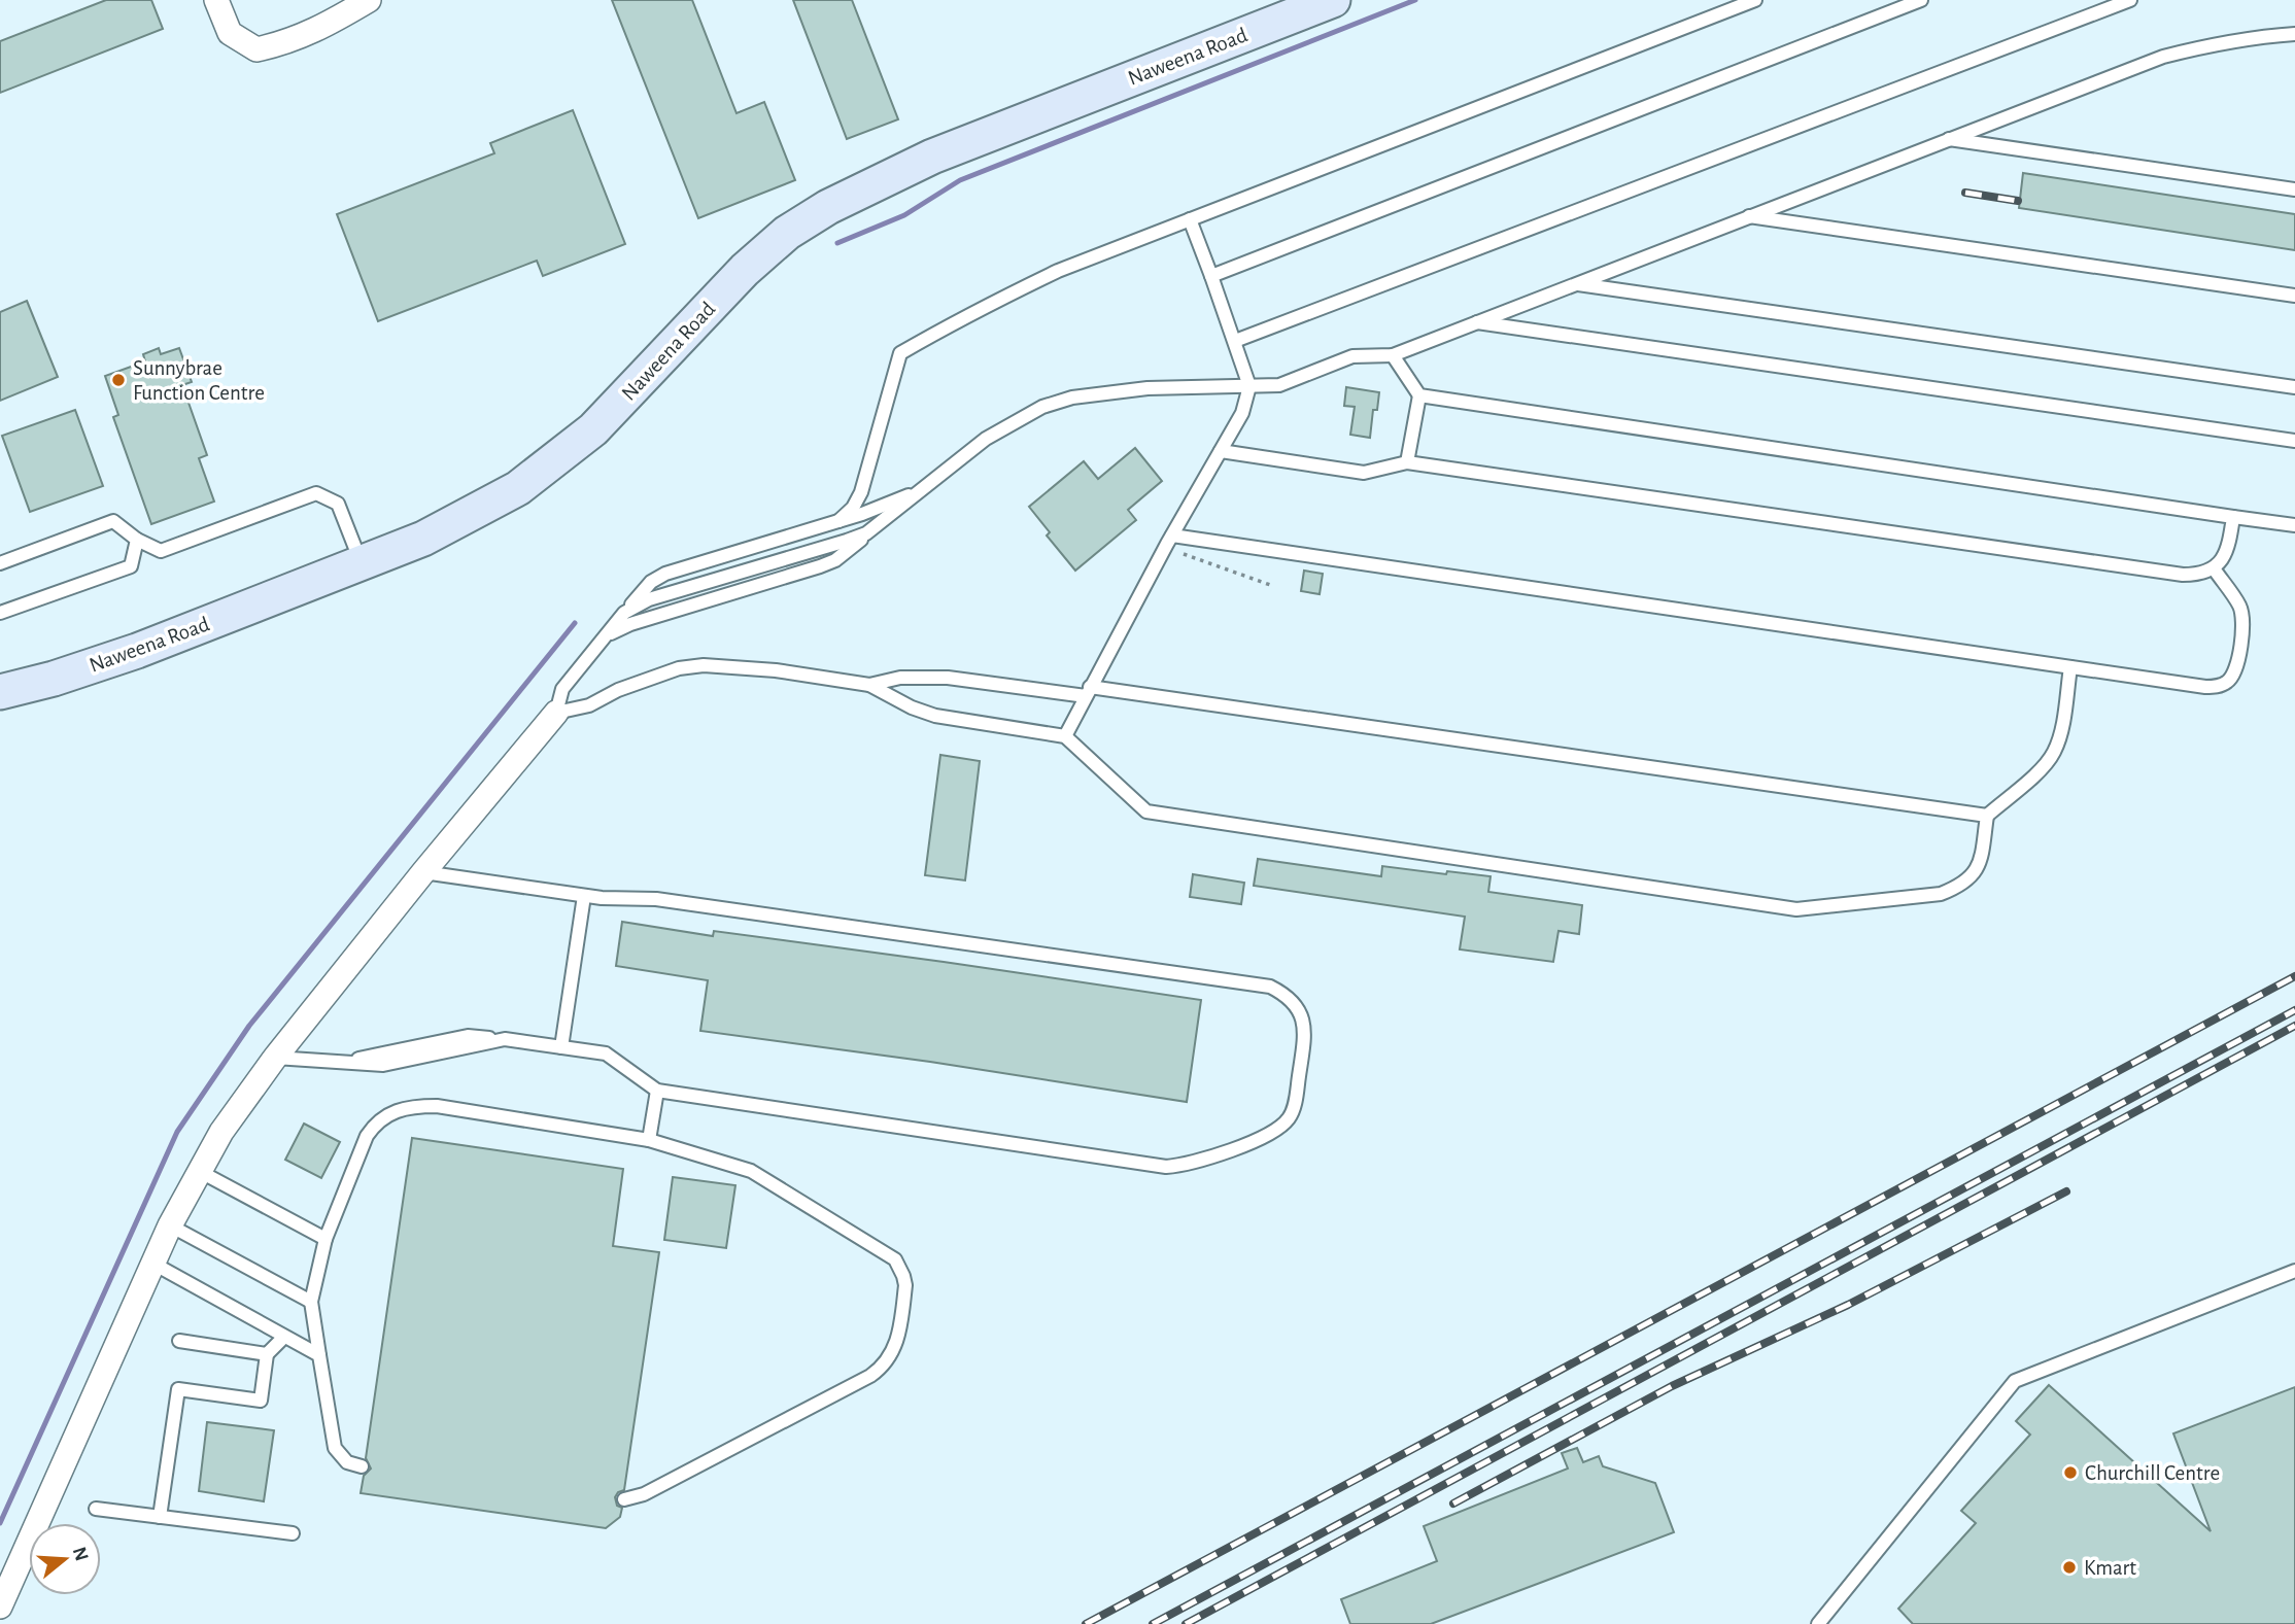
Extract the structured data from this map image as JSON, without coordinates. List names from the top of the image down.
{
  "streets": {
    "street": ["Naweena Road"]
  },
  "places": ["Sunnybrae Function Centre", "Churchill Centre", "Kmart"],
  "north": "right"
}
